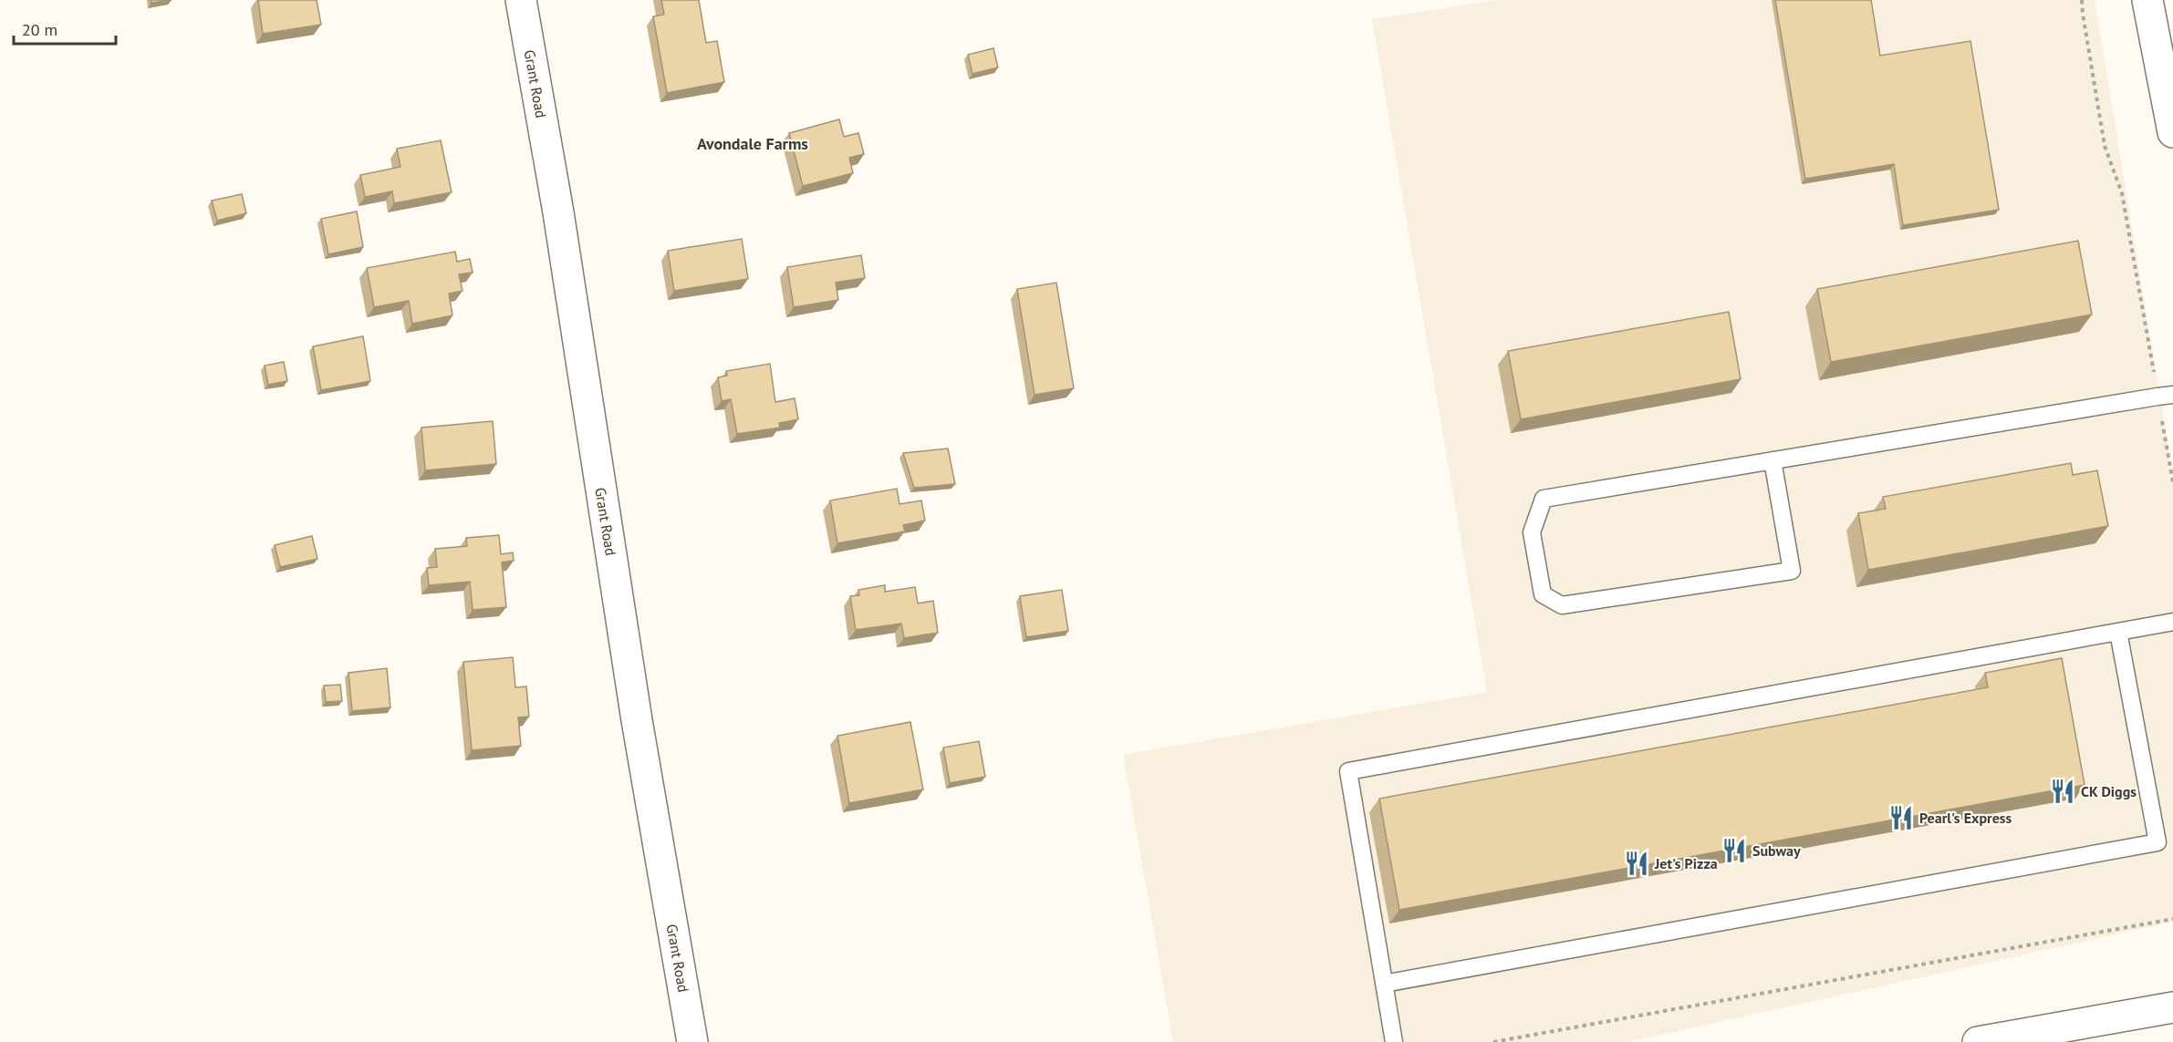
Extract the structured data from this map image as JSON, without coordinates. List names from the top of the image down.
{
  "streets": {
    "street": ["Grant Road"]
  },
  "districts": ["Avondale Farms"],
  "places": {
    "restaurant": [
      "CK Diggs",
      "Pearl's Express",
      "Subway",
      "Jet's Pizza"
    ]
  },
  "scale_bar": "20 m"
}
